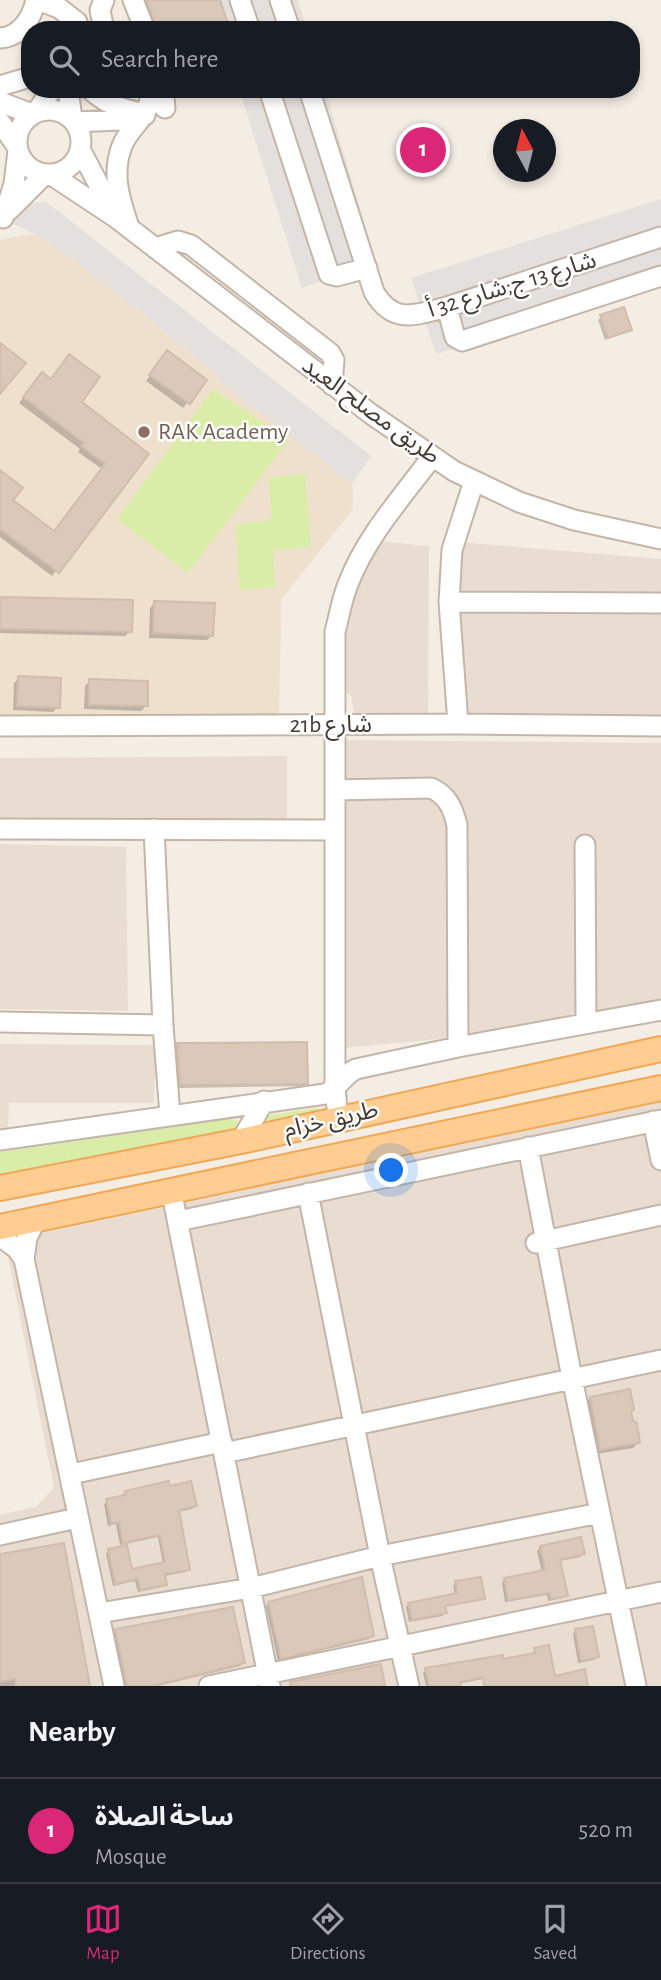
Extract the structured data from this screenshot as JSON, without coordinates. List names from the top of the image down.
{
  "streets": {
    "main road": ["طريق خزام"],
    "street": ["شارع 13 ج;شارع 32 أ", "طريق مصلح العيد", "21b شارع"]
  },
  "places": ["RAK Academy"],
  "north": "top",
  "page": {
    "search": "Search here",
    "pins": "1",
    "heading": "Nearby",
    "list": [
      {
        "mark": "1",
        "name": "ساحة الصلاة",
        "note": "Mosque",
        "value": "520 m"
      }
    ],
    "nav": ["Map", "Directions", "Saved"]
  }
}
